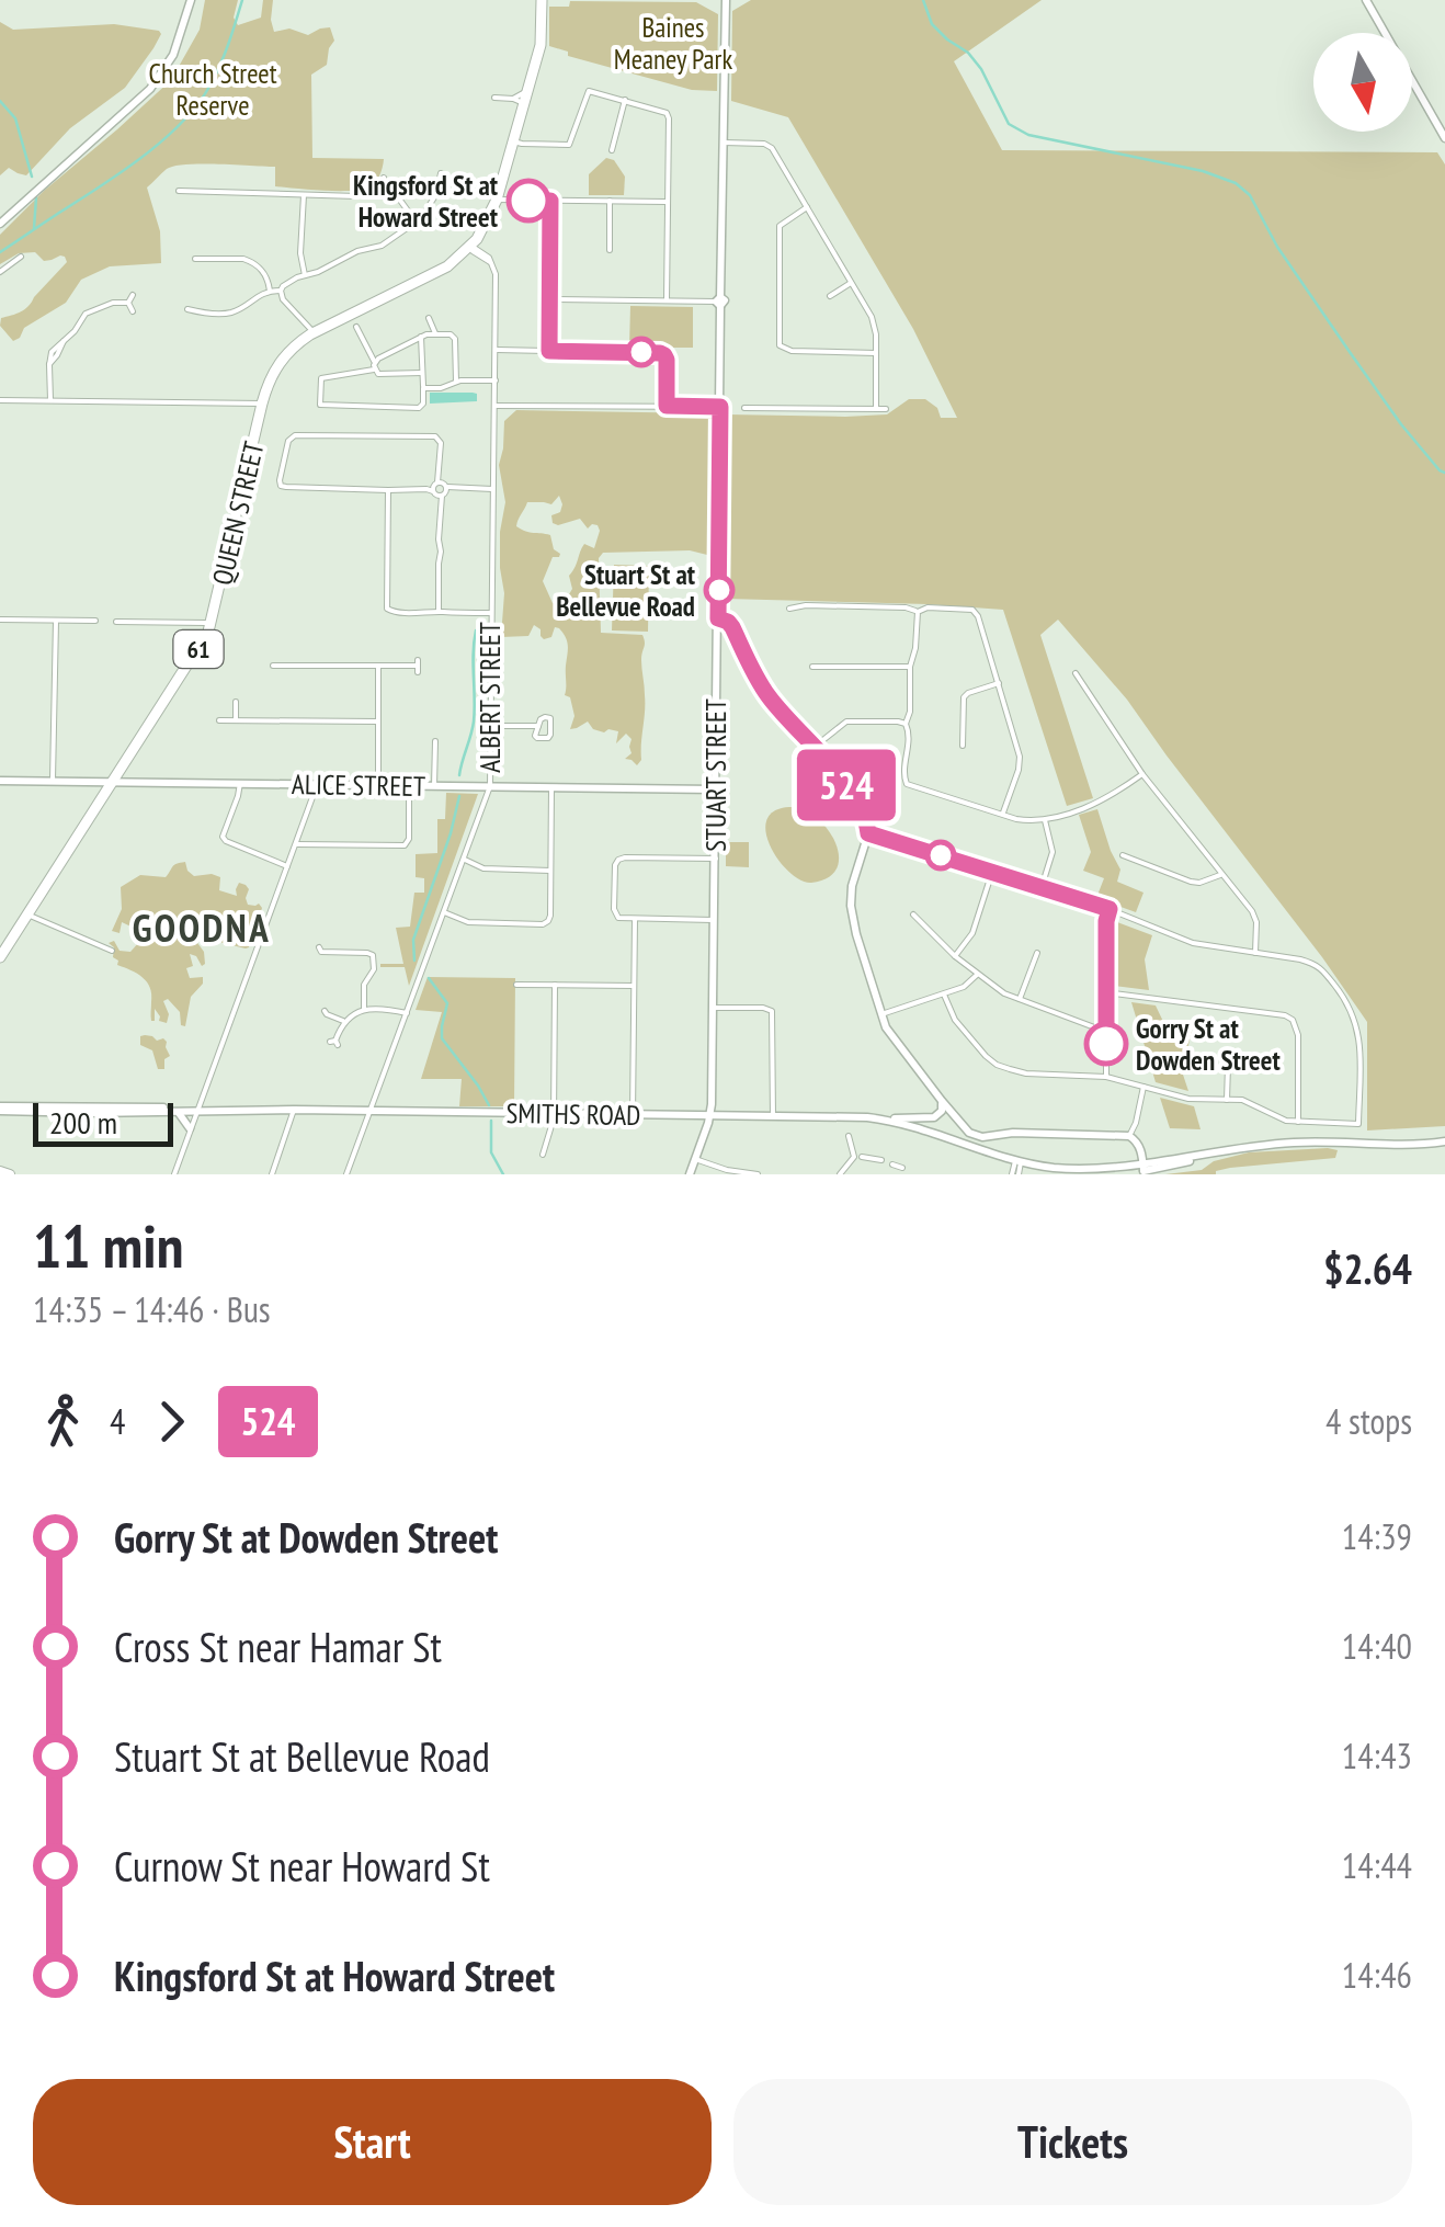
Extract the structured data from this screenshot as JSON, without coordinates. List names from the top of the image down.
{
  "streets": {
    "main road": ["QUEEN STREET", "61"],
    "street": [
      "ALBERT STREET",
      "STUART STREET",
      "ALICE STREET",
      "SMITHS ROAD"
    ]
  },
  "crossings": [
    ["QUEEN STREET", "ALBERT STREET"],
    ["QUEEN STREET", "ALICE STREET"],
    ["ALBERT STREET", "ALICE STREET"],
    ["ALBERT STREET", "SMITHS ROAD"],
    ["STUART STREET", "ALICE STREET"],
    ["STUART STREET", "SMITHS ROAD"]
  ],
  "districts": ["GOODNA"],
  "parks": ["Baines Meaney Park", "Church Street Reserve"],
  "places": ["Kingsford St at Howard Street", "Stuart St at Bellevue Road", "Gorry St at Dowden Street"],
  "lines": ["bus line 524"],
  "scale_bar": "200 m",
  "north": "bottom",
  "page": {
    "on_map": "524",
    "scale": "200 m",
    "heading": ["11 min", "14:35 – 14:46 · Bus", "$2.64"],
    "legs": ["4", "524", "4 stops"],
    "list": [
      {
        "name": "Gorry St at Dowden Street",
        "value": "14:39"
      },
      {
        "name": "Cross St near Hamar St",
        "value": "14:40"
      },
      {
        "name": "Stuart St at Bellevue Road",
        "value": "14:43"
      },
      {
        "name": "Curnow St near Howard St",
        "value": "14:44"
      },
      {
        "name": "Kingsford St at Howard Street",
        "value": "14:46"
      }
    ],
    "buttons": ["Start", "Tickets"]
  }
}
